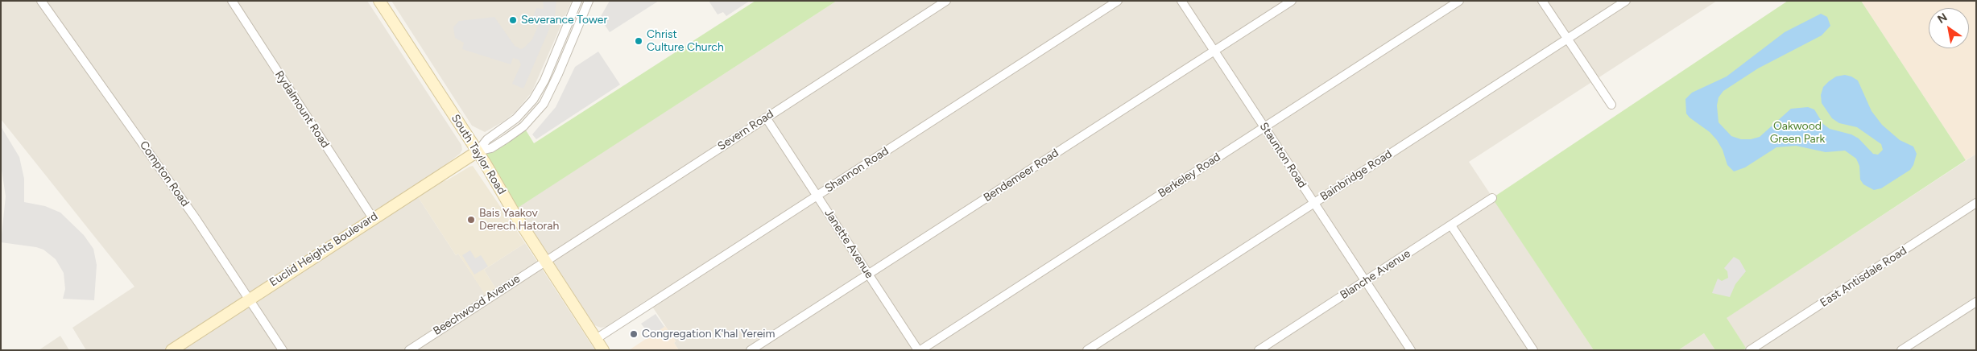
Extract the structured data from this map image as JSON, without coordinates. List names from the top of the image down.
{
  "streets": {
    "main road": ["South Taylor Road", "Euclid Heights Boulevard"],
    "street": [
      "Rydalmount Road",
      "Severn Road",
      "Staunton Road",
      "Shannon Road",
      "Compton Road",
      "Bendemeer Road",
      "Berkeley Road",
      "Bainbridge Road",
      "Janette Avenue",
      "Blanche Avenue",
      "East Antisdale Road",
      "Beechwood Avenue"
    ]
  },
  "crossings": [
    ["Rydalmount Road", "Euclid Heights Boulevard"],
    ["Severn Road", "South Taylor Road"],
    ["Severn Road", "Janette Avenue"],
    ["Severn Road", "Beechwood Avenue"],
    ["South Taylor Road", "Shannon Road"],
    ["South Taylor Road", "Euclid Heights Boulevard"],
    ["South Taylor Road", "Beechwood Avenue"],
    ["Staunton Road", "Bendemeer Road"],
    ["Staunton Road", "Berkeley Road"],
    ["Staunton Road", "Bainbridge Road"],
    ["Staunton Road", "Blanche Avenue"],
    ["Shannon Road", "Janette Avenue"],
    ["Compton Road", "Euclid Heights Boulevard"],
    ["Bendemeer Road", "Janette Avenue"],
    ["Berkeley Road", "Janette Avenue"]
  ],
  "parks": ["Oakwood Green Park"],
  "places": [
    "Severance Tower",
    "Christ Culture Church",
    "Bais Yaakov Derech Hatorah",
    "Congregation K'hal Yereim"
  ],
  "north": "top left"
}
